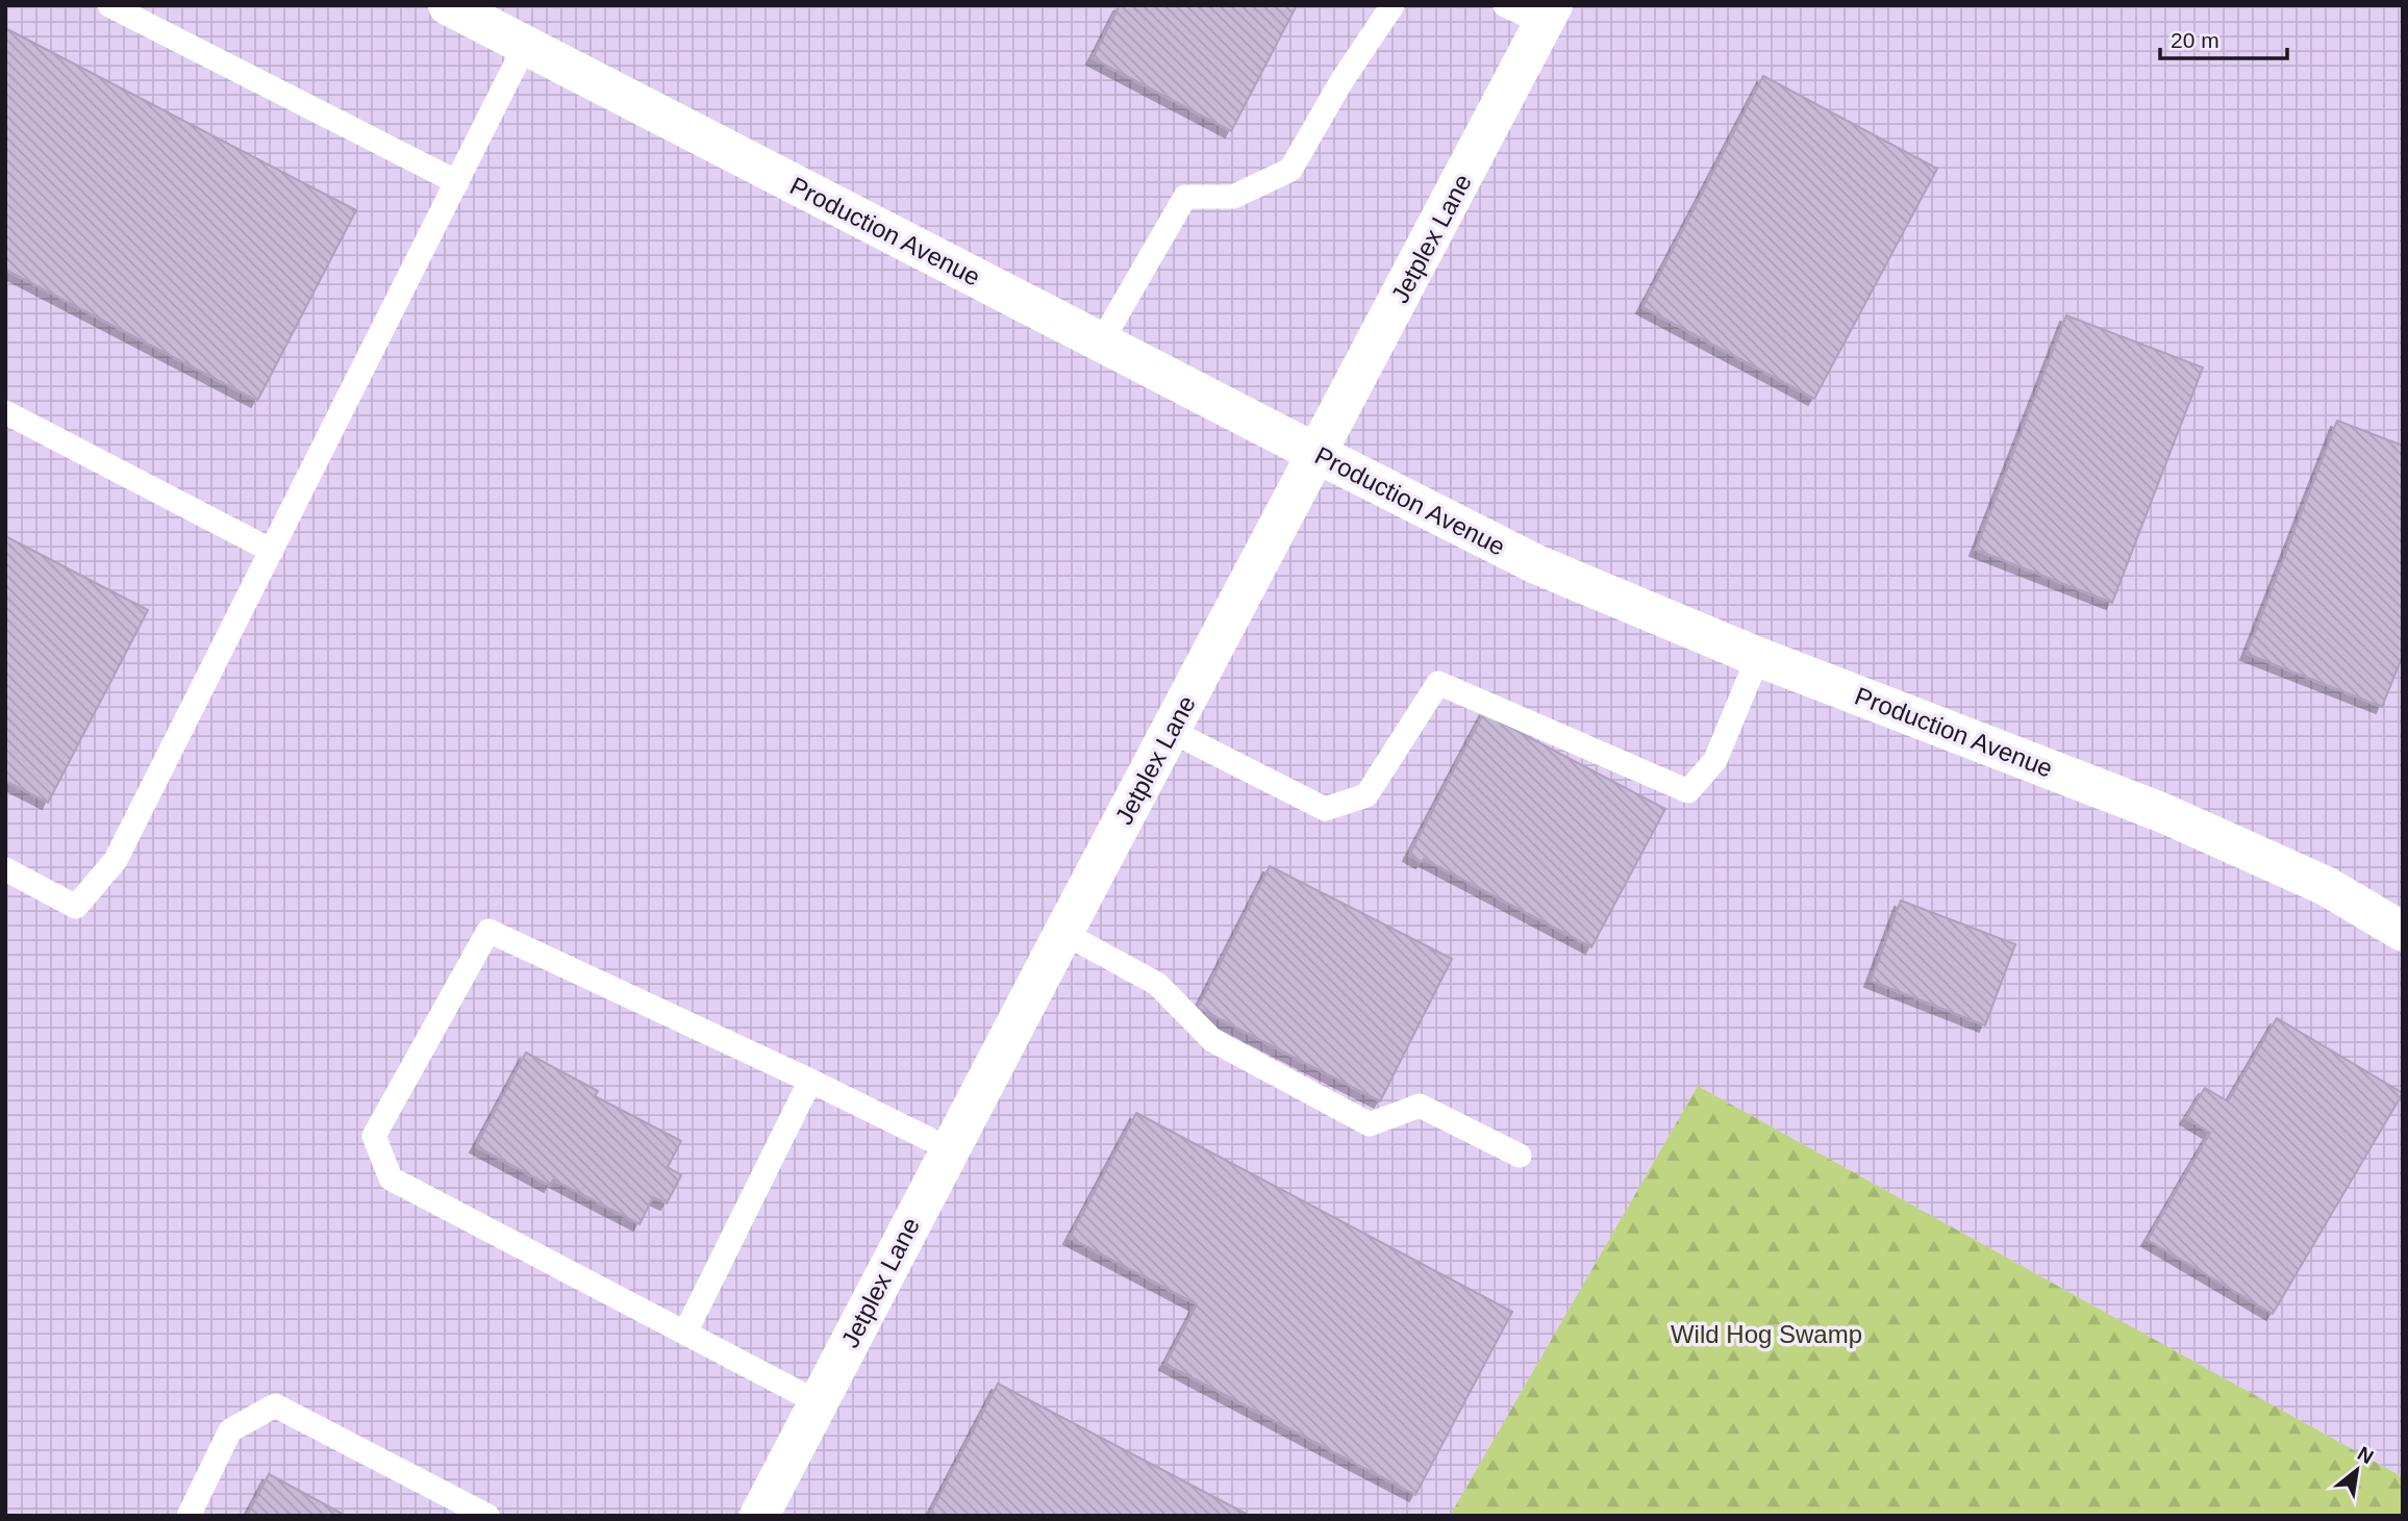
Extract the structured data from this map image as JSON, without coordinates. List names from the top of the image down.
{
  "streets": {
    "street": ["Production Avenue", "Jetplex Lane"]
  },
  "crossings": [
    ["Production Avenue", "Jetplex Lane"]
  ],
  "parks": ["Wild Hog Swamp"],
  "scale_bar": "20 m",
  "north": "top right"
}
